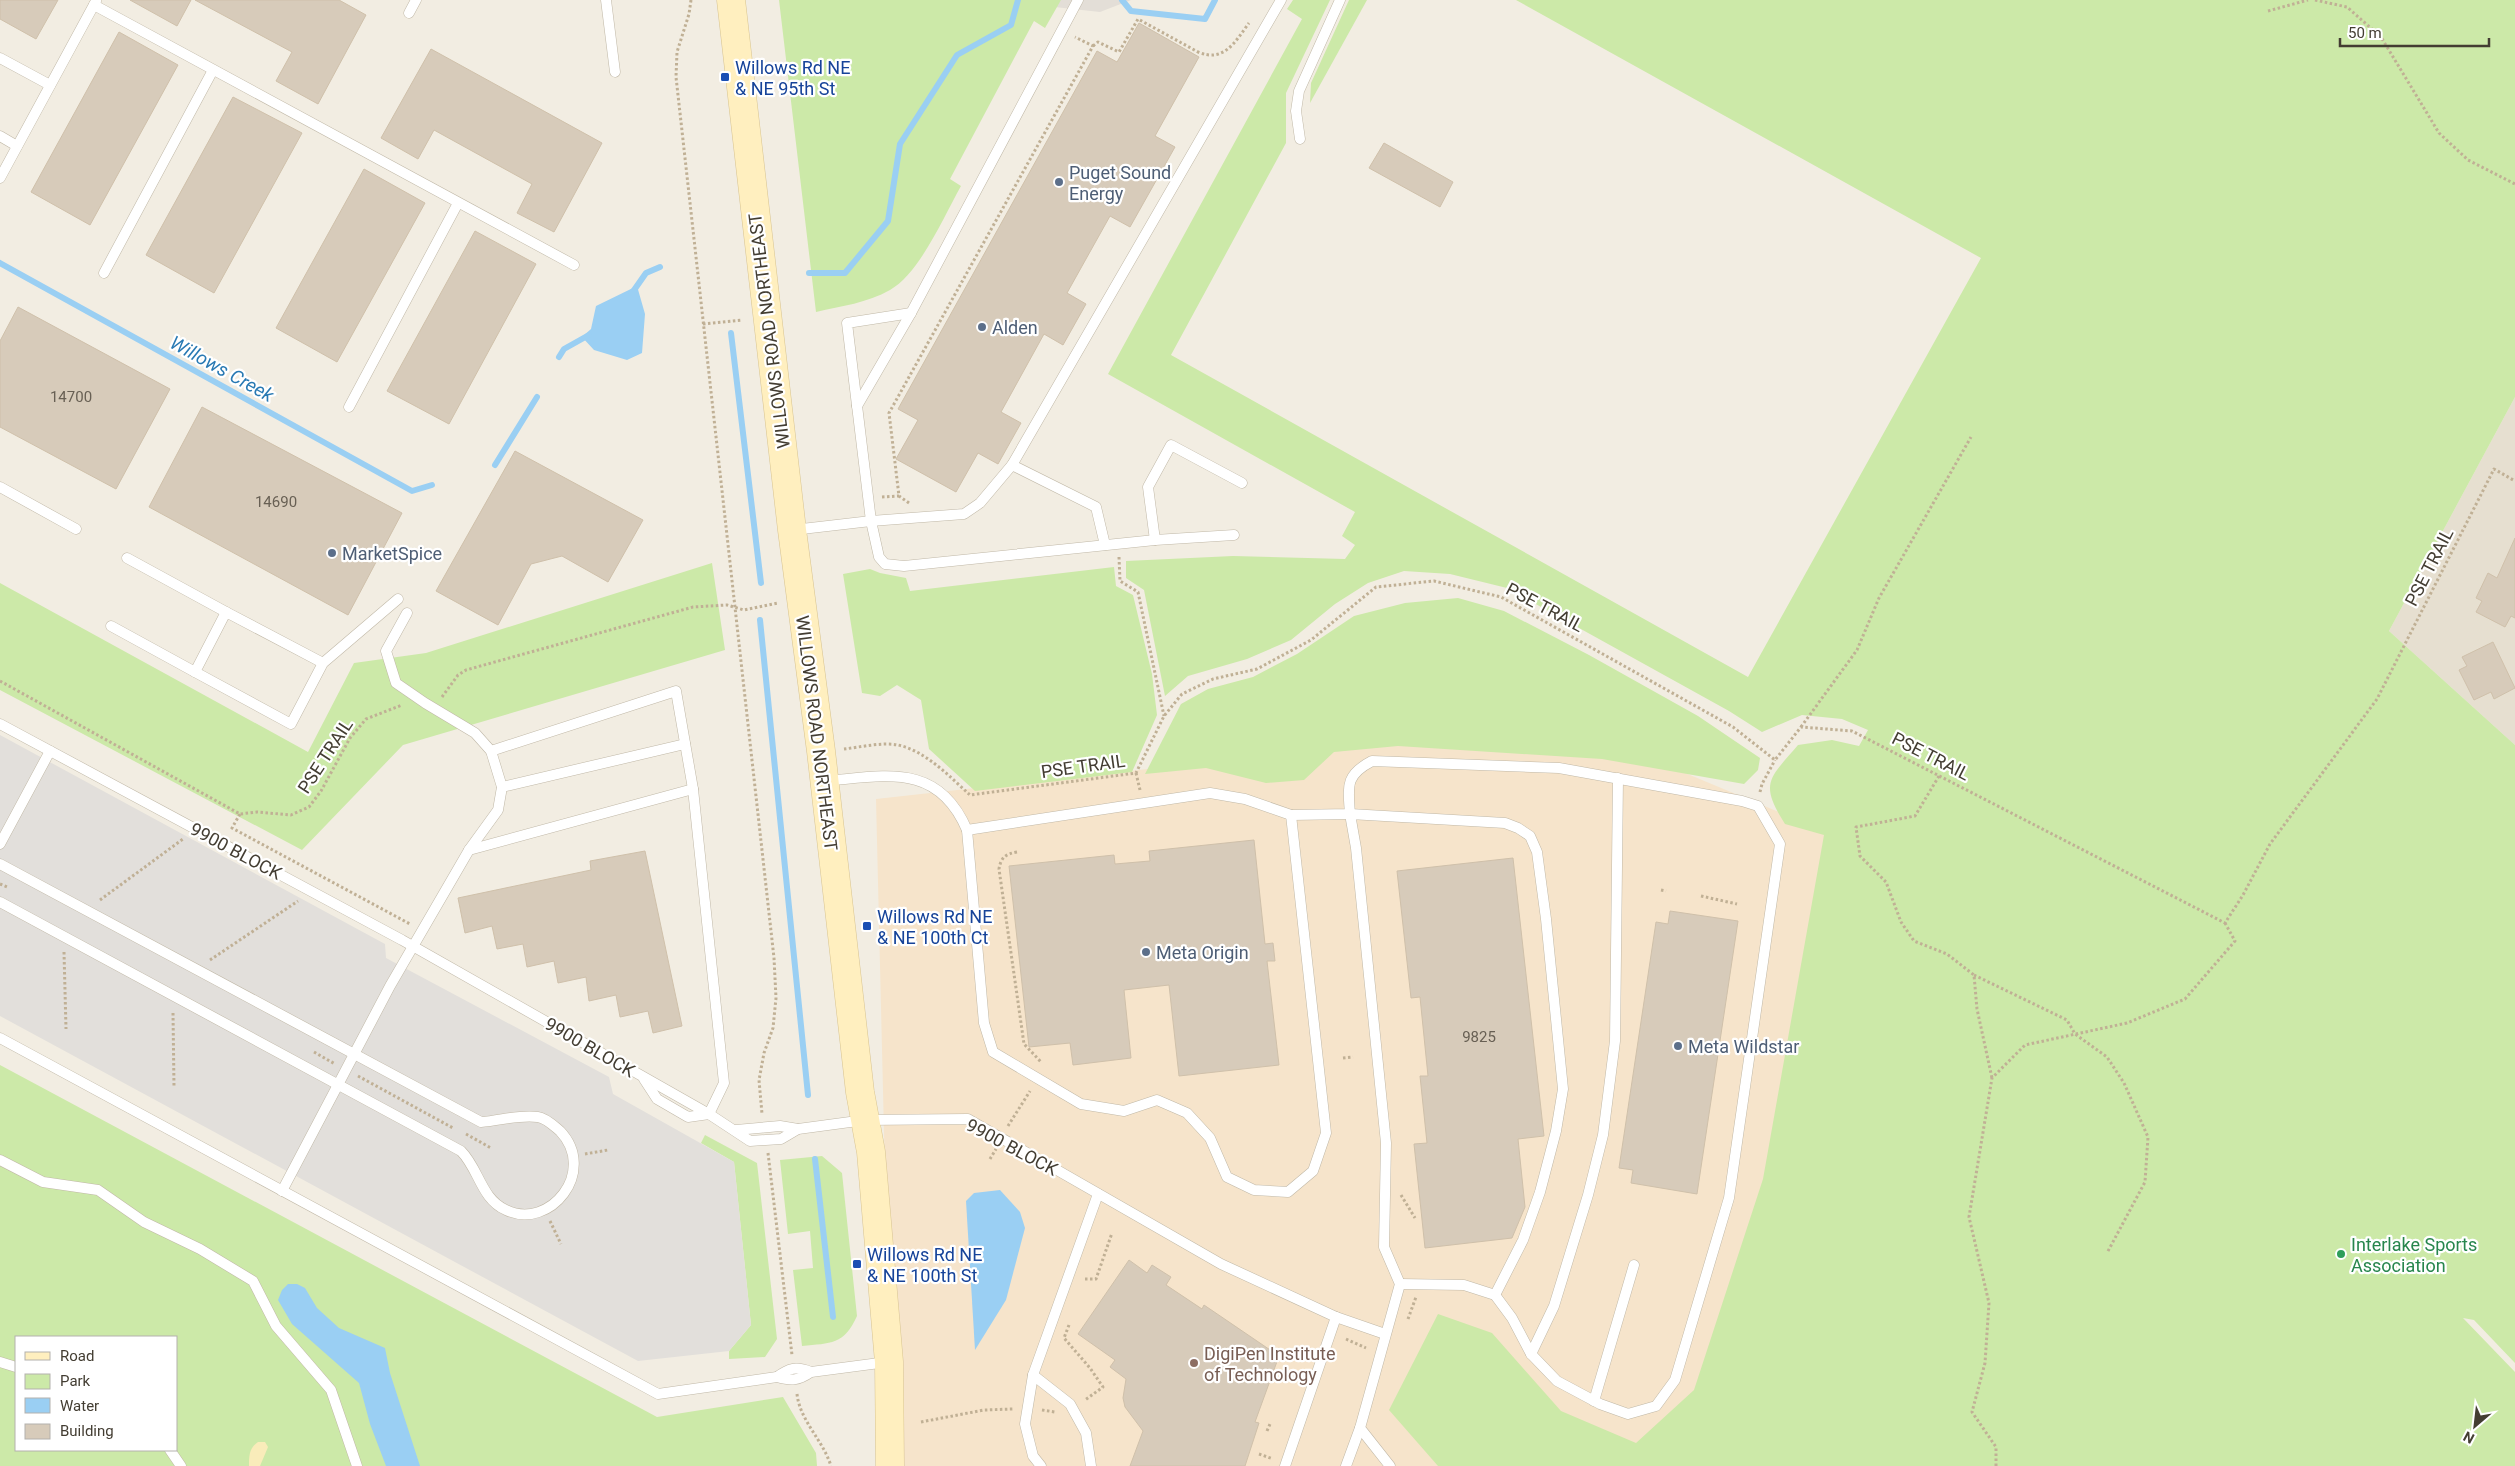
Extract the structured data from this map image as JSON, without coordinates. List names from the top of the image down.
{
  "streets": {
    "main road": ["WILLOWS ROAD NORTHEAST"],
    "lane": ["9900 BLOCK"],
    "path": ["PSE TRAIL"]
  },
  "crossings": [
    ["WILLOWS ROAD NORTHEAST", "PSE TRAIL"],
    ["WILLOWS ROAD NORTHEAST", "9900 BLOCK"]
  ],
  "water": ["Willows Creek"],
  "places": {
    "transit": ["Willows Rd NE & NE 95th St", "Willows Rd NE & NE 100th Ct", "Willows Rd NE & NE 100th St"],
    "other": [
      "Puget Sound Energy",
      "Alden",
      "MarketSpice",
      "Meta Origin",
      "Meta Wildstar",
      "Interlake Sports Association",
      "DigiPen Institute of Technology"
    ]
  },
  "house_numbers": ["14700", "14690", "9825"],
  "legend": [
    "Road",
    "Park",
    "Water",
    "Building"
  ],
  "scale_bar": "50 m",
  "north": "bottom left"
}
